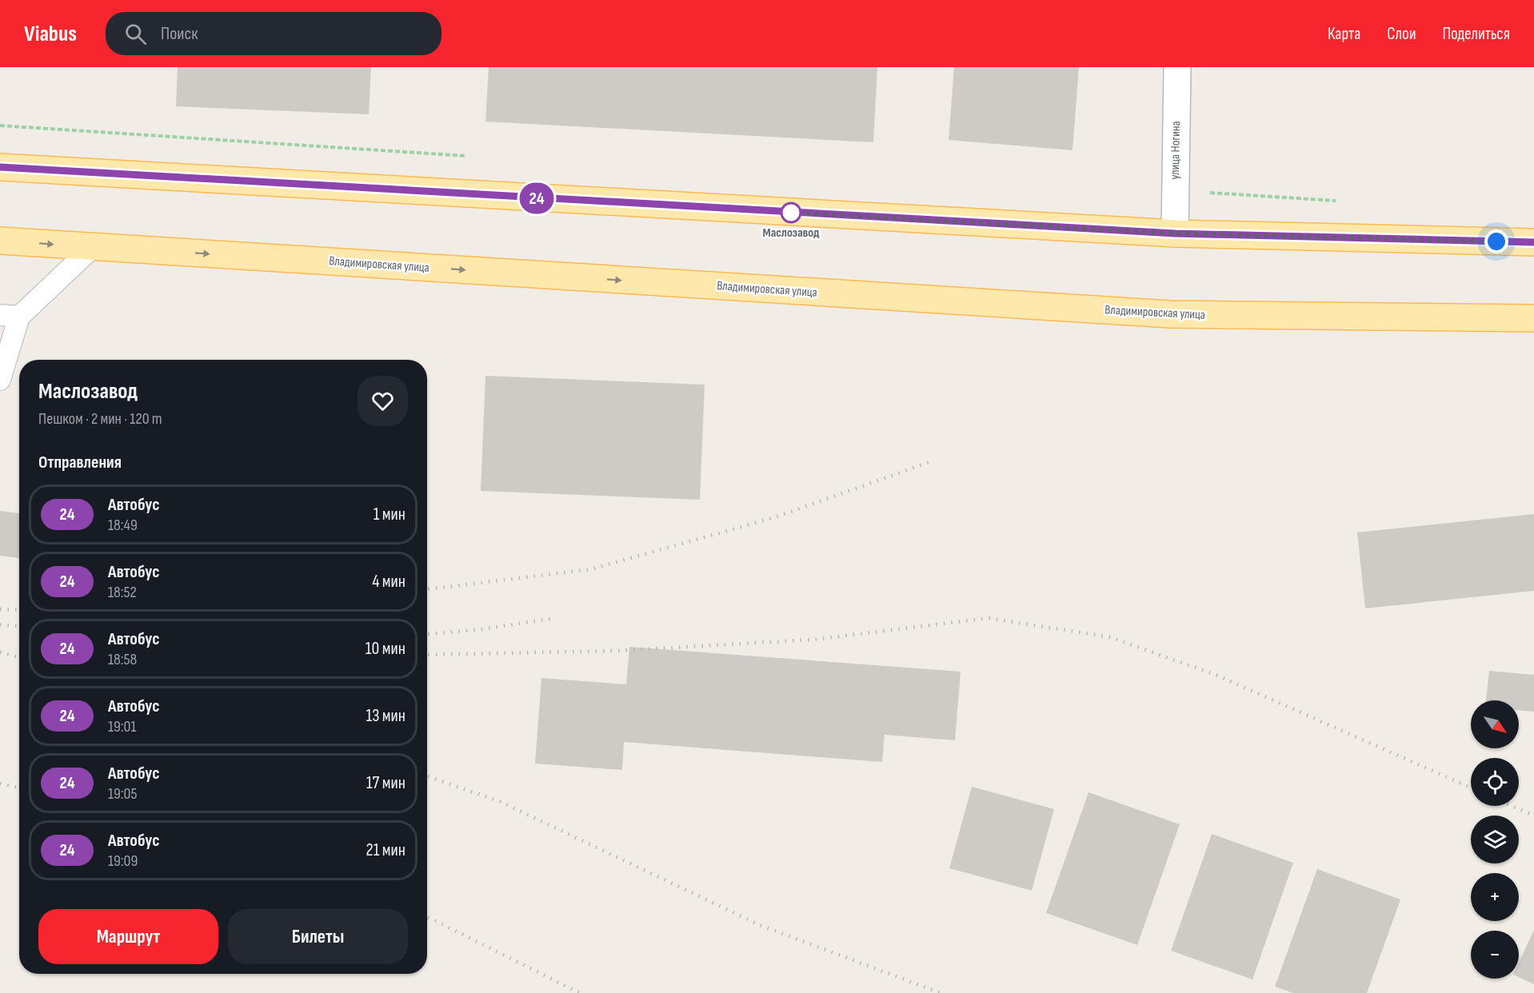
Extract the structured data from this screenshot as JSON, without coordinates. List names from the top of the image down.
{
  "streets": {
    "main road": ["Владимировская улица"],
    "street": ["улица Ногина"]
  },
  "places": ["Маслозавод"],
  "lines": ["bus line 24"],
  "north": "bottom right",
  "page": {
    "header": "Viabus",
    "search": "Поиск",
    "nav": ["Карта", "Слои", "Поделиться"],
    "on_map": "24",
    "heading": [
      ["Маслозавод", "Пешком · 2 мин · 120 m"],
      "Отправления"
    ],
    "list": [
      {
        "mark": "24",
        "name": "Автобус",
        "note": "18:49",
        "value": "1 мин"
      },
      {
        "mark": "24",
        "name": "Автобус",
        "note": "18:52",
        "value": "4 мин"
      },
      {
        "mark": "24",
        "name": "Автобус",
        "note": "18:58",
        "value": "10 мин"
      },
      {
        "mark": "24",
        "name": "Автобус",
        "note": "19:01",
        "value": "13 мин"
      },
      {
        "mark": "24",
        "name": "Автобус",
        "note": "19:05",
        "value": "17 мин"
      },
      {
        "mark": "24",
        "name": "Автобус",
        "note": "19:09",
        "value": "21 мин"
      }
    ],
    "map_buttons": ["+", "−"],
    "buttons": ["Маршрут", "Билеты"]
  }
}
